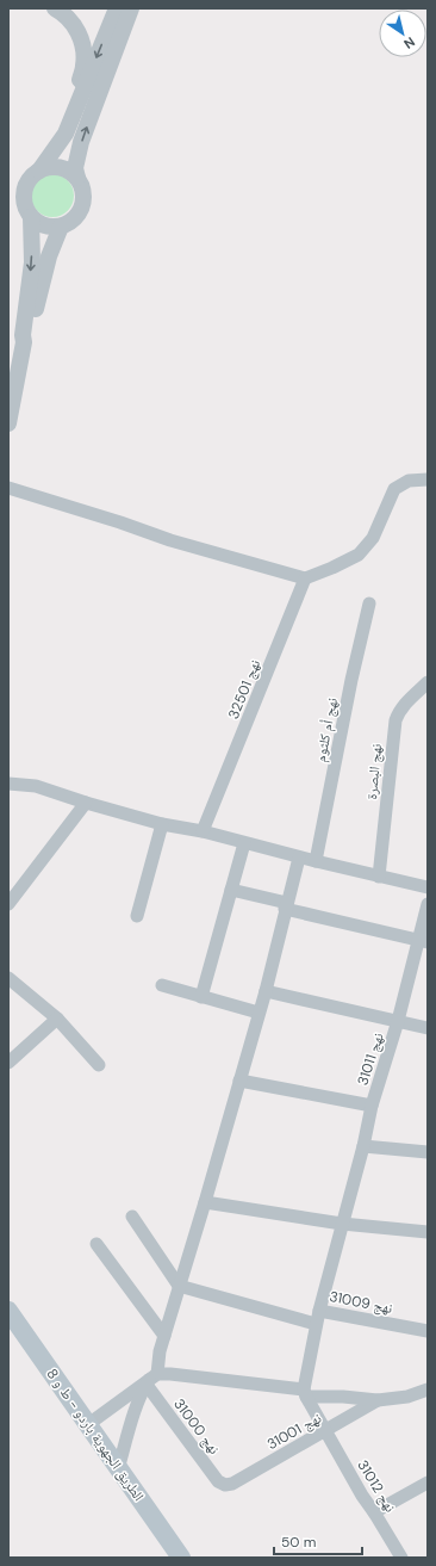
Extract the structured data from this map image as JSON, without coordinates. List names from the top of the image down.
{
  "streets": {
    "main road": ["الطريق الجهوية باردو - ط و 8"],
    "street": [
      "نهج 32501",
      "نهج أم كلثوم",
      "نهج البصرة",
      "نهج 31011",
      "نهج 31009",
      "نهج 31000",
      "نهج 31001",
      "نهج 31012"
    ]
  },
  "crossings": [
    ["نهج 31011", "نهج 31009"],
    ["نهج 31000", "نهج 31001"],
    ["نهج 31001", "نهج 31012"]
  ],
  "scale_bar": "50 m",
  "north": "bottom right"
}
